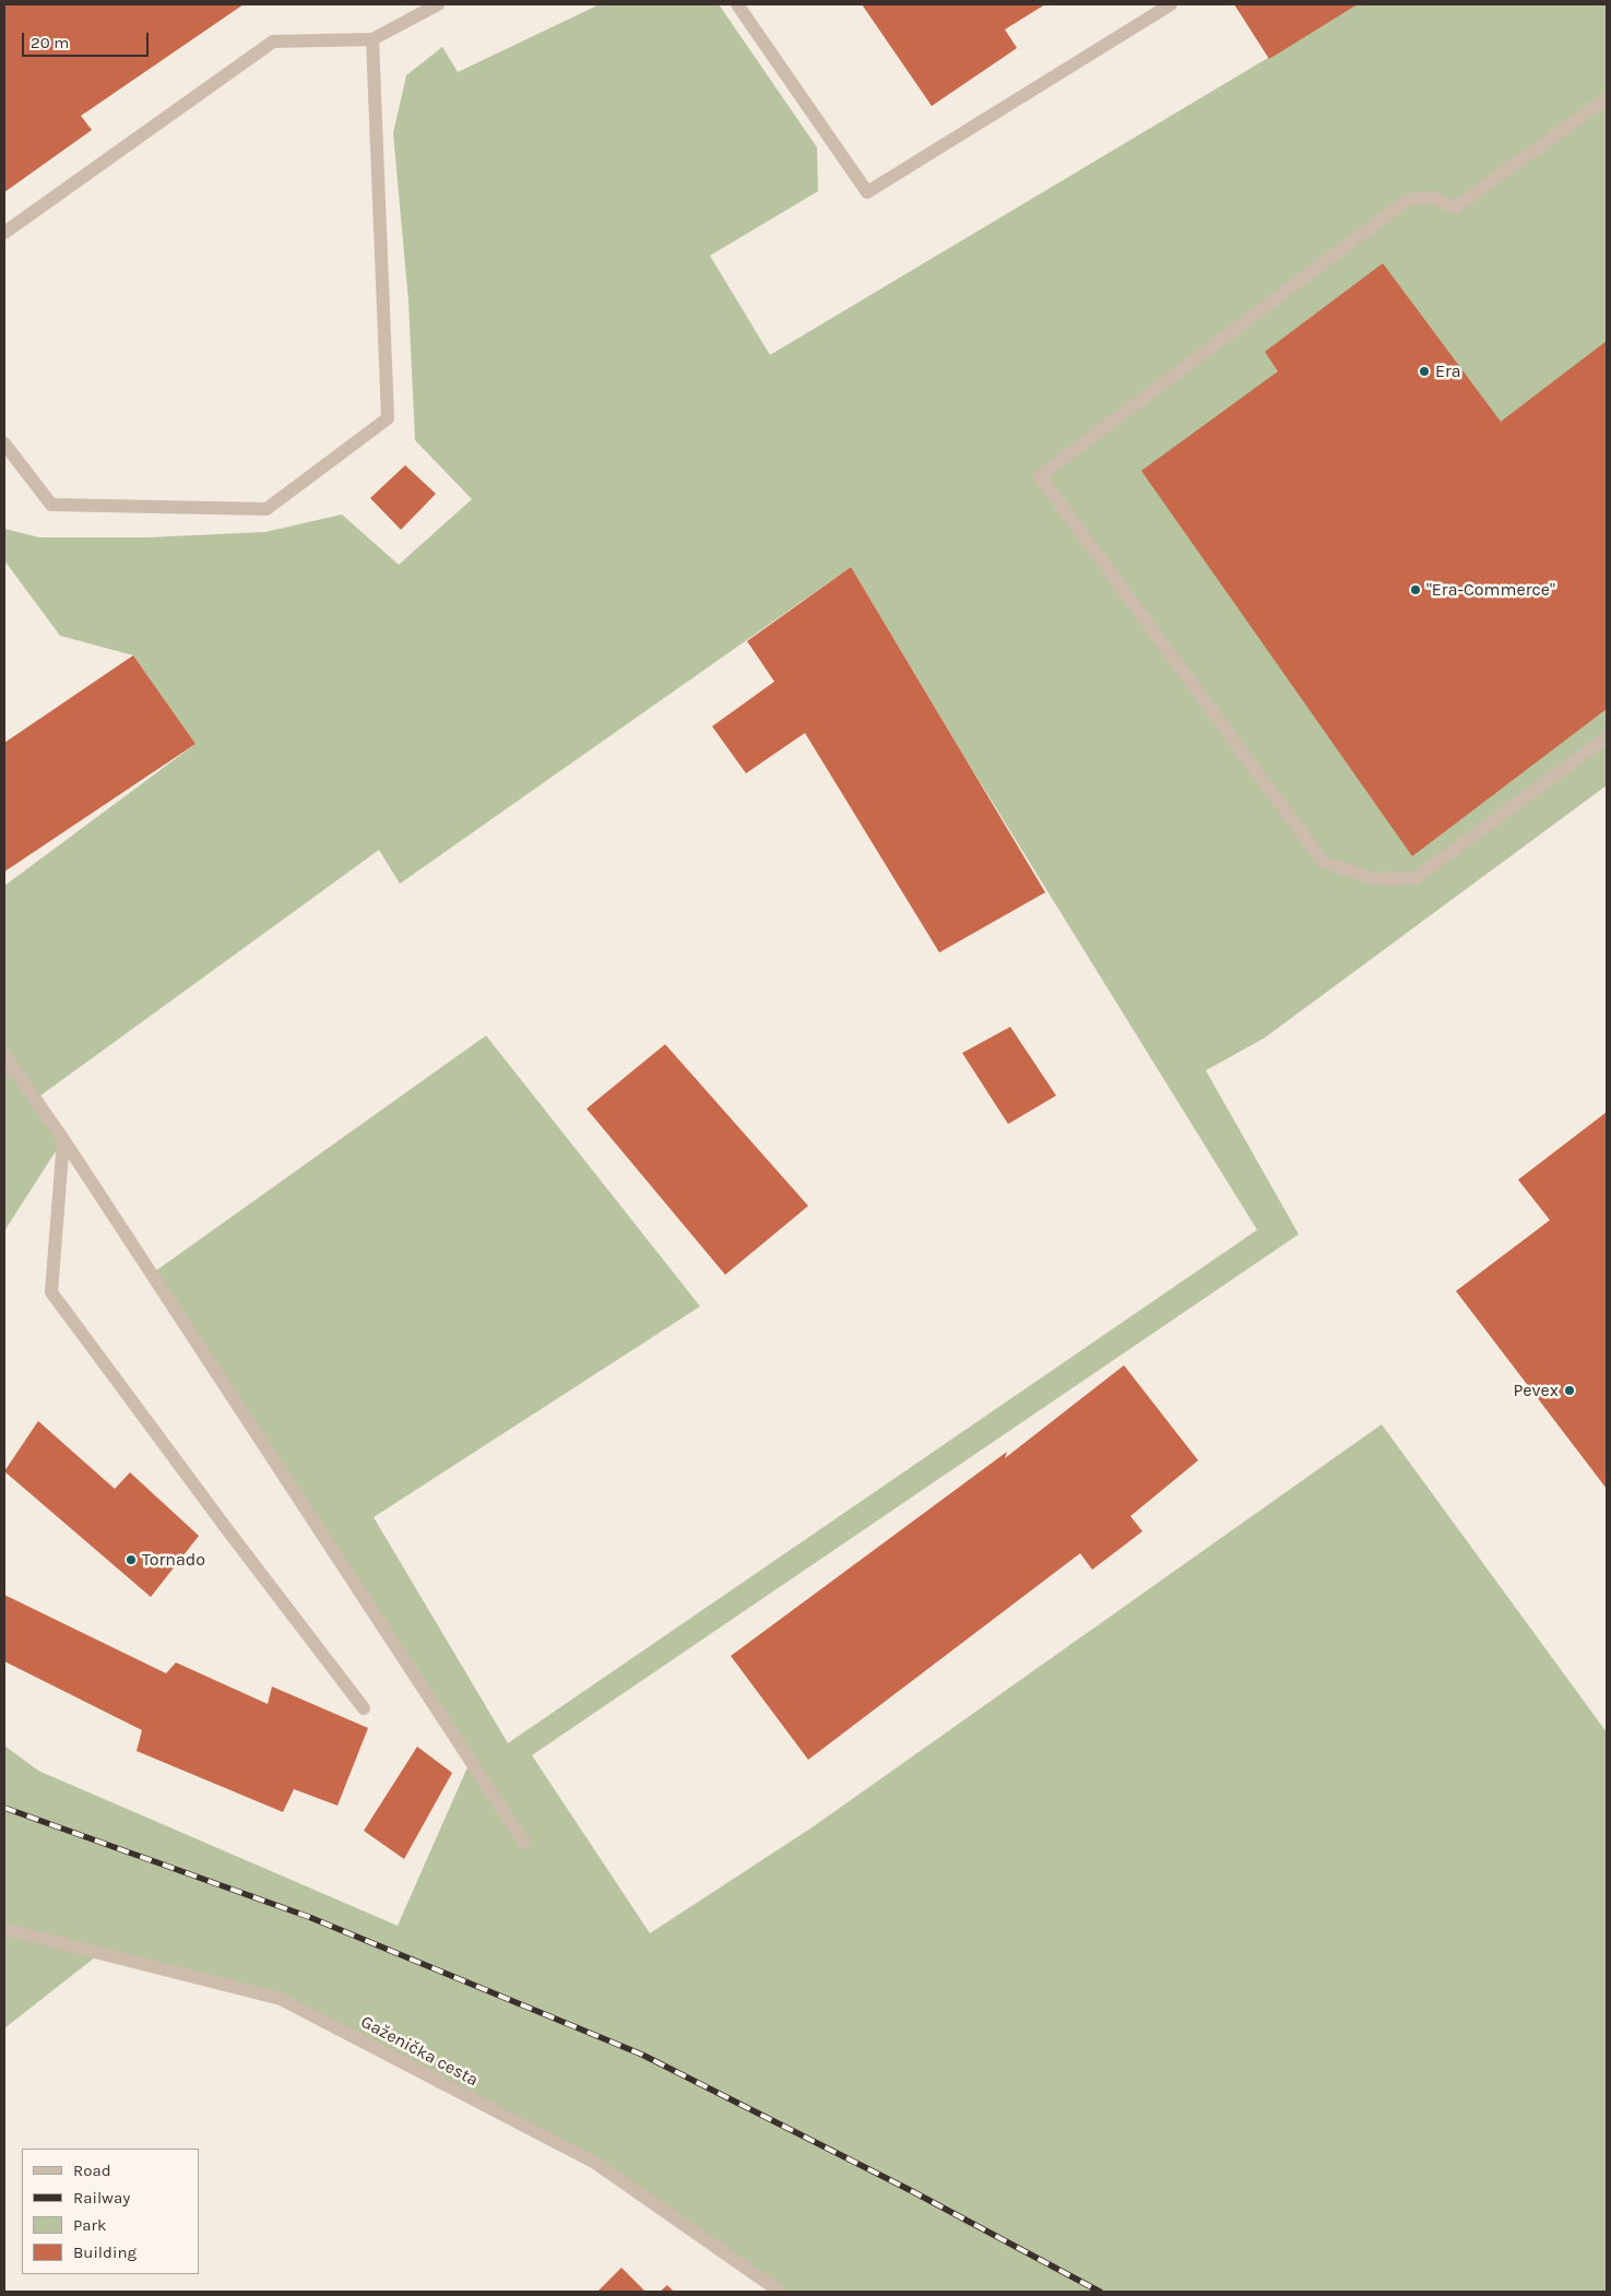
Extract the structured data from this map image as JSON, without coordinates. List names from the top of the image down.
{
  "streets": {
    "street": ["Gaženička cesta"]
  },
  "places": [
    "Era",
    "\"Era-Commerce\"",
    "Pevex",
    "Tornado"
  ],
  "legend": [
    "Road",
    "Railway",
    "Park",
    "Building"
  ],
  "scale_bar": "20 m"
}
